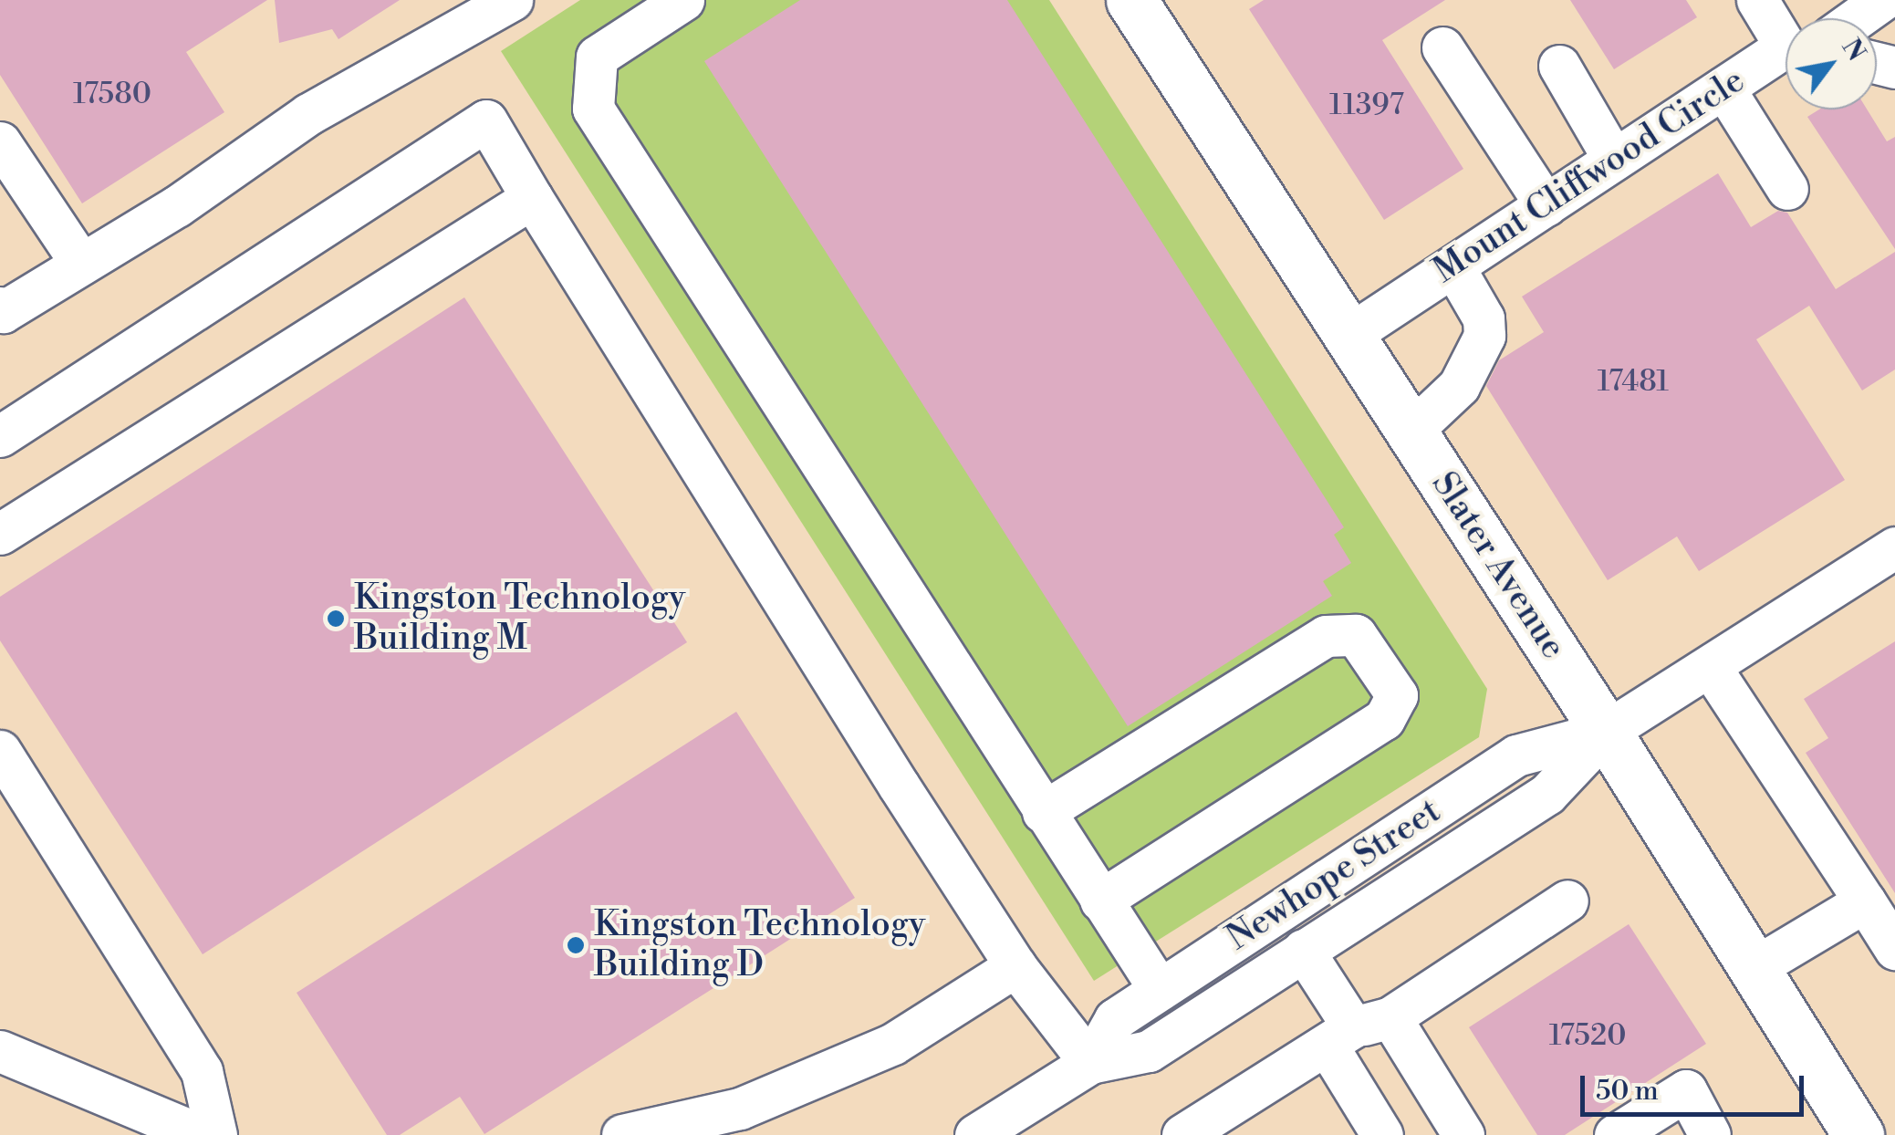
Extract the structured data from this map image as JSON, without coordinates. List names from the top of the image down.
{
  "streets": {
    "main road": ["Slater Avenue"],
    "street": ["Mount Cliffwood Circle", "Newhope Street"]
  },
  "crossings": [
    ["Mount Cliffwood Circle", "Slater Avenue"],
    ["Slater Avenue", "Newhope Street"]
  ],
  "places": ["Kingston Technology Building M", "Kingston Technology Building D"],
  "house_numbers": [
    "17580",
    "11397",
    "17481",
    "17520"
  ],
  "scale_bar": "50 m",
  "north": "top right"
}
